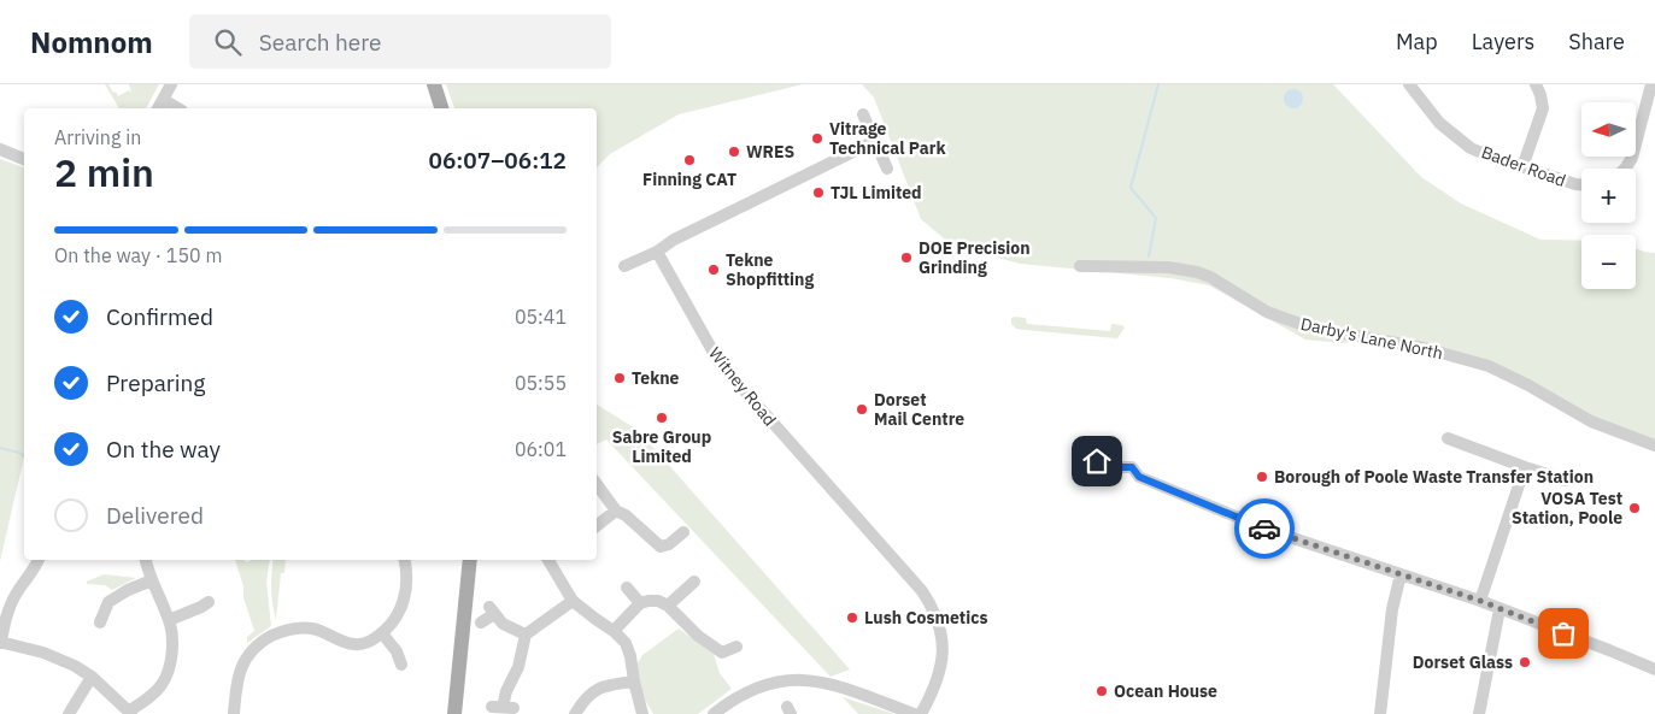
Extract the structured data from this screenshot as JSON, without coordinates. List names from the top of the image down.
{
  "streets": {
    "street": ["Bader Road", "Darby's Lane North", "Witney Road"]
  },
  "places": [
    "Vitrage Technical Park",
    "WRES",
    "Finning CAT",
    "TJL Limited",
    "DOE Precision Grinding",
    "Tekne Shopfitting",
    "Tekne",
    "Dorset Mail Centre",
    "Sabre Group Limited",
    "Borough of Poole Waste Transfer Station",
    "VOSA Test Station, Poole",
    "Lush Cosmetics",
    "Dorset Glass",
    "Ocean House"
  ],
  "north": "left",
  "page": {
    "header": "Nomnom",
    "search": "Search here",
    "nav": ["Map", "Layers", "Share"],
    "map_buttons": ["+", "−"],
    "heading": ["2 min", "Arriving in", "06:07–06:12"],
    "bar": "On the way · 150 m",
    "list": [
      ["Confirmed", "05:41"],
      ["Preparing", "05:55"],
      ["On the way", "06:01"],
      "Delivered"
    ]
  }
}
